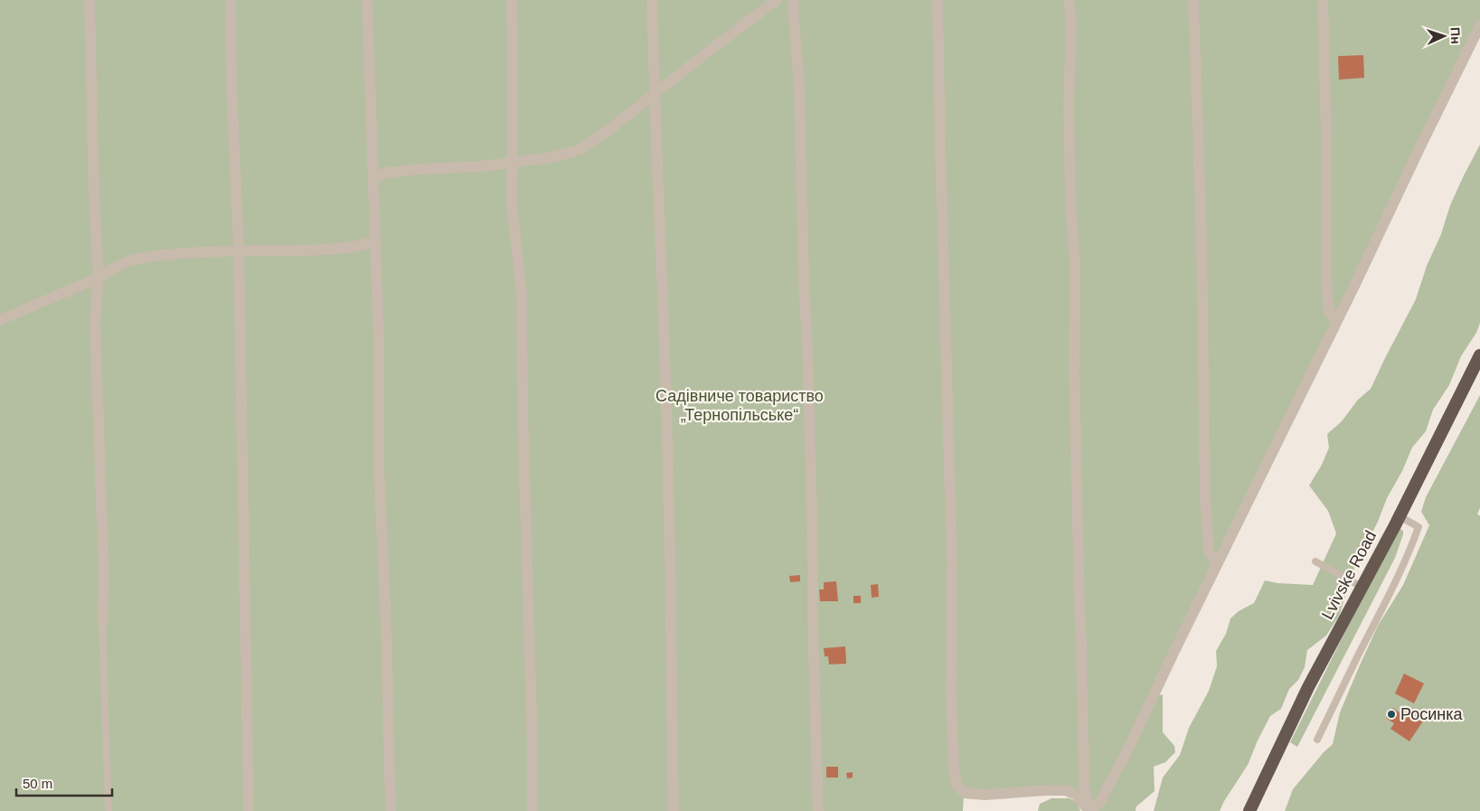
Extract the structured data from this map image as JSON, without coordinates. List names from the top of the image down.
{
  "streets": {
    "highway": ["Lvivske Road"]
  },
  "parks": ["Садівниче товариство „Тернопільське“"],
  "places": ["Росинка"],
  "scale_bar": "50 m",
  "north": "right"
}
